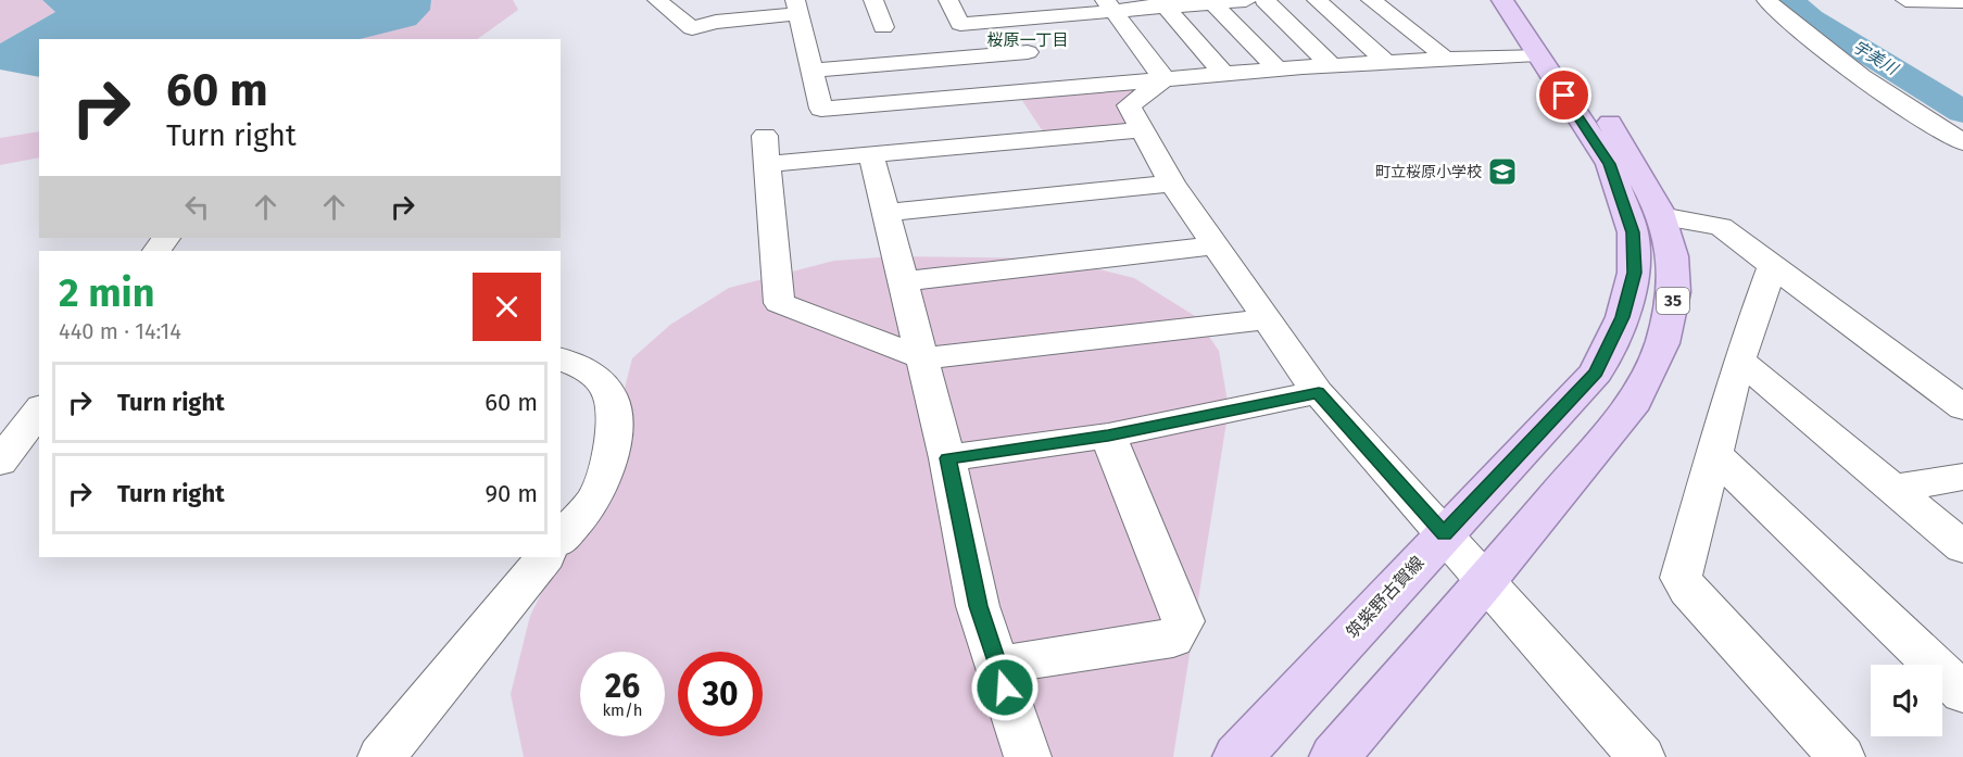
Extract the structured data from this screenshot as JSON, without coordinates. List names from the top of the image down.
{
  "streets": {
    "main road": ["35", "筑紫野古賀線"]
  },
  "districts": ["桜原一丁目"],
  "water": ["宇美川"],
  "places": {
    "school or university": ["町立桜原小学校"]
  },
  "page": {
    "turn": ["60 m", "Turn right"],
    "heading": ["2 min", "440 m · 14:14"],
    "list": [
      {
        "name": "Turn right",
        "value": "60 m"
      },
      {
        "name": "Turn right",
        "value": "90 m"
      }
    ],
    "speed": "26 km/h",
    "limit": "30"
  }
}
